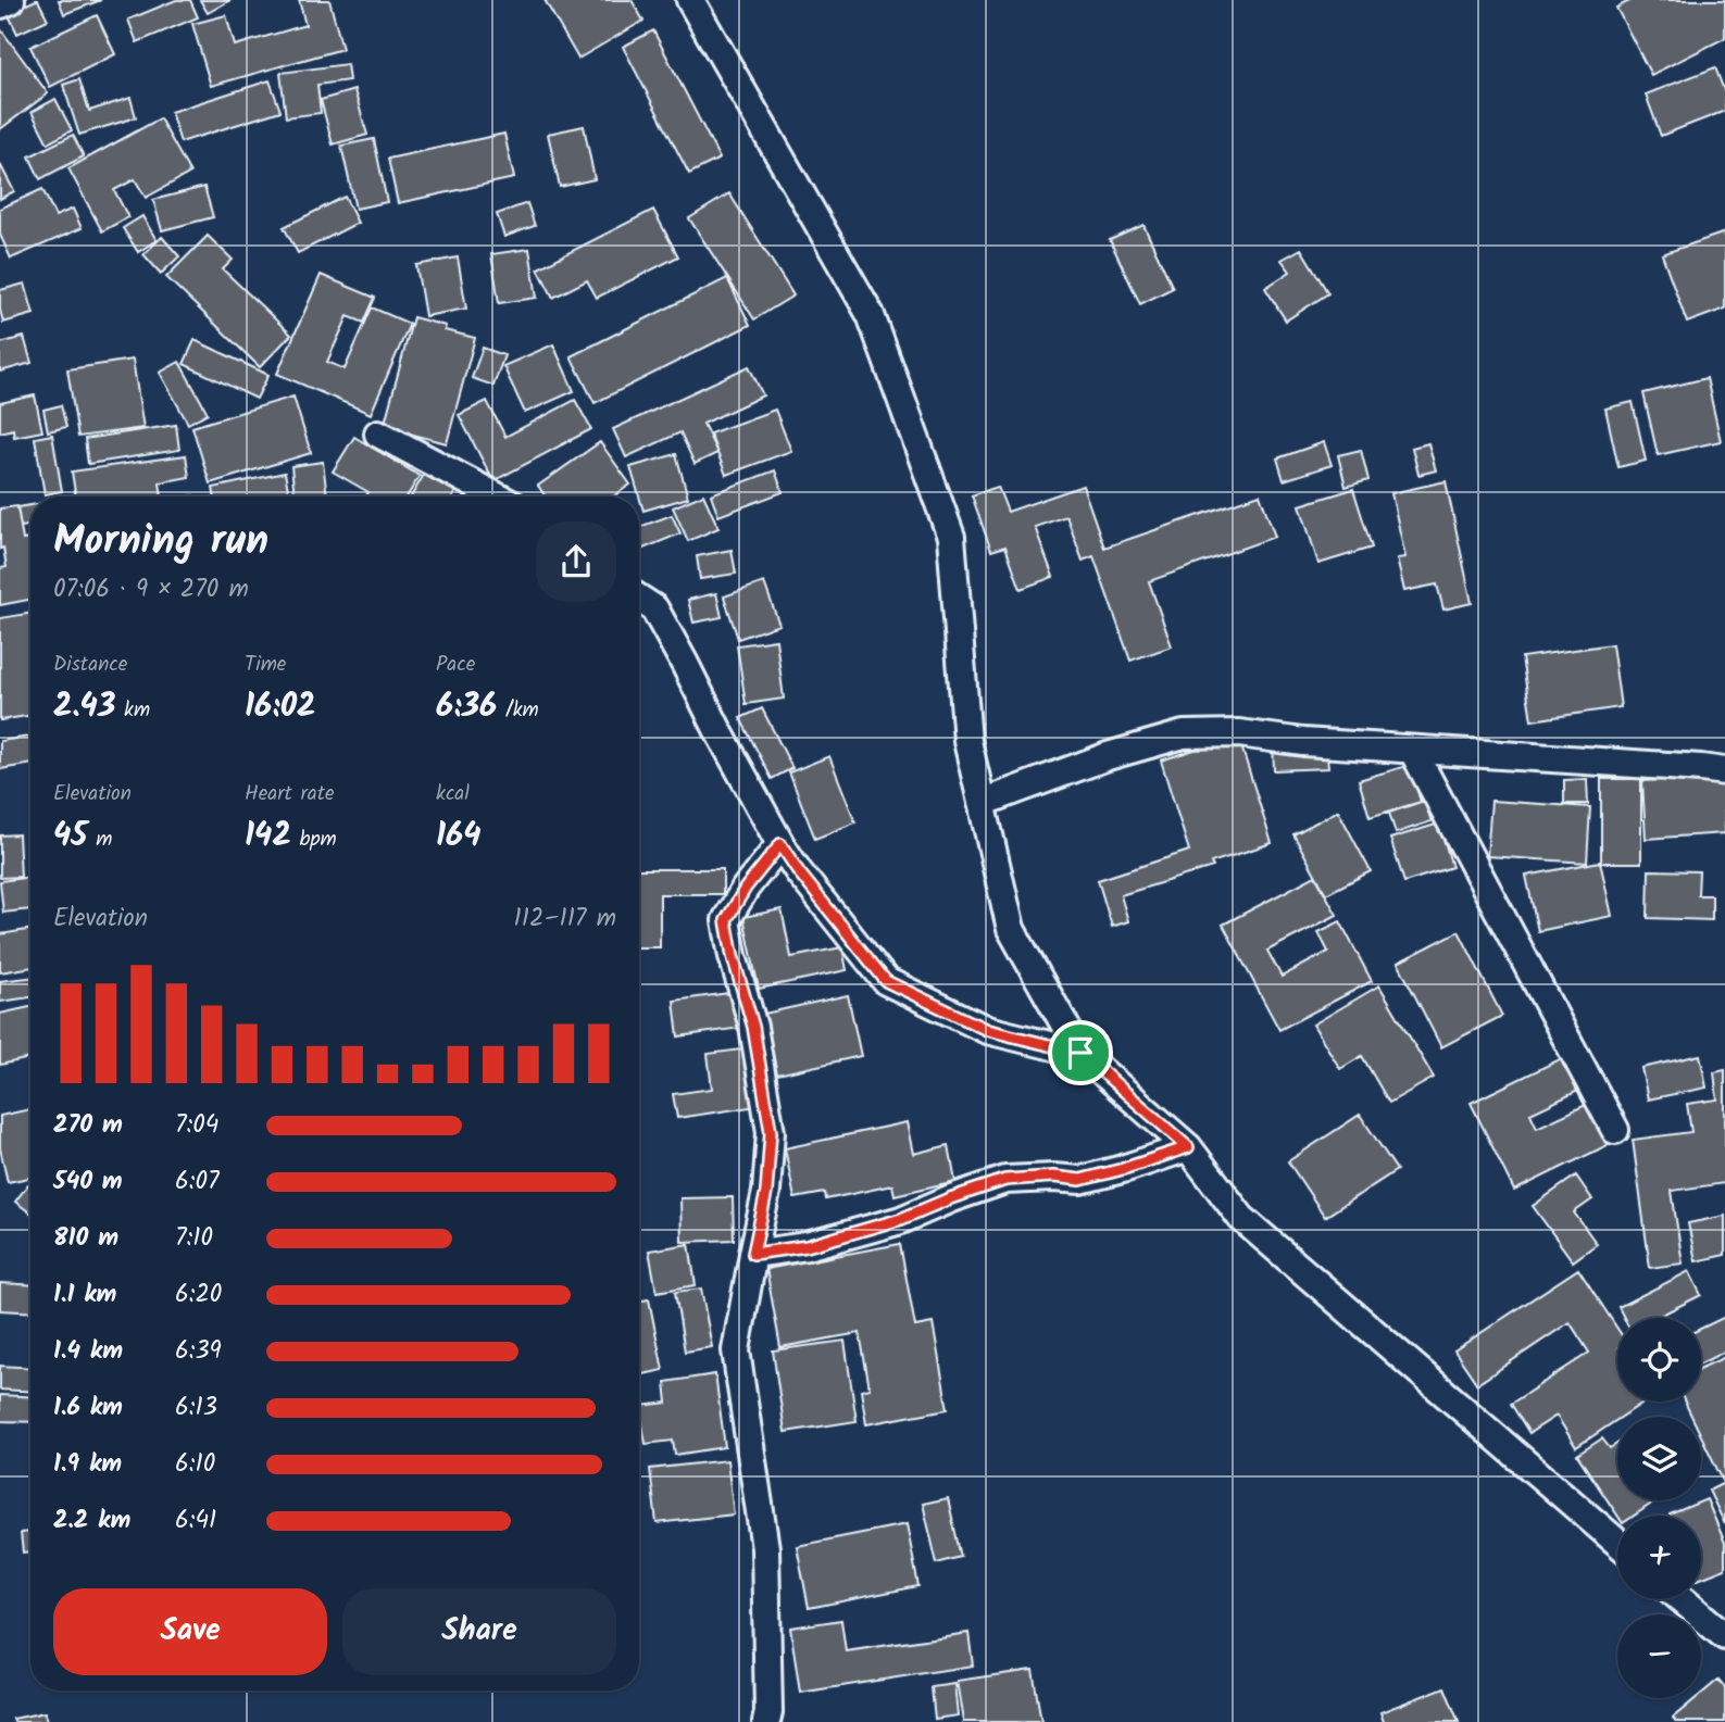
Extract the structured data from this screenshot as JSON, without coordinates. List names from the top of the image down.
{
  "page": {
    "heading": ["Morning run", "07:06 · 9 × 270 m"],
    "stats": [
      ["Distance", "2.43 km"],
      ["Time", "16:02"],
      ["Pace", "6:36 /km"],
      ["Elevation", "45 m"],
      ["Heart rate", "142 bpm"],
      ["kcal", "164"]
    ],
    "chart": ["Elevation", "112–117 m"],
    "list": [
      {
        "name": "270 m",
        "note": "7:04"
      },
      {
        "name": "540 m",
        "note": "6:07"
      },
      {
        "name": "810 m",
        "note": "7:10"
      },
      {
        "name": "1.1 km",
        "note": "6:20"
      },
      {
        "name": "1.4 km",
        "note": "6:39"
      },
      {
        "name": "1.6 km",
        "note": "6:13"
      },
      {
        "name": "1.9 km",
        "note": "6:10"
      },
      {
        "name": "2.2 km",
        "note": "6:41"
      }
    ],
    "map_buttons": ["+", "−"],
    "buttons": ["Save", "Share"]
  }
}
